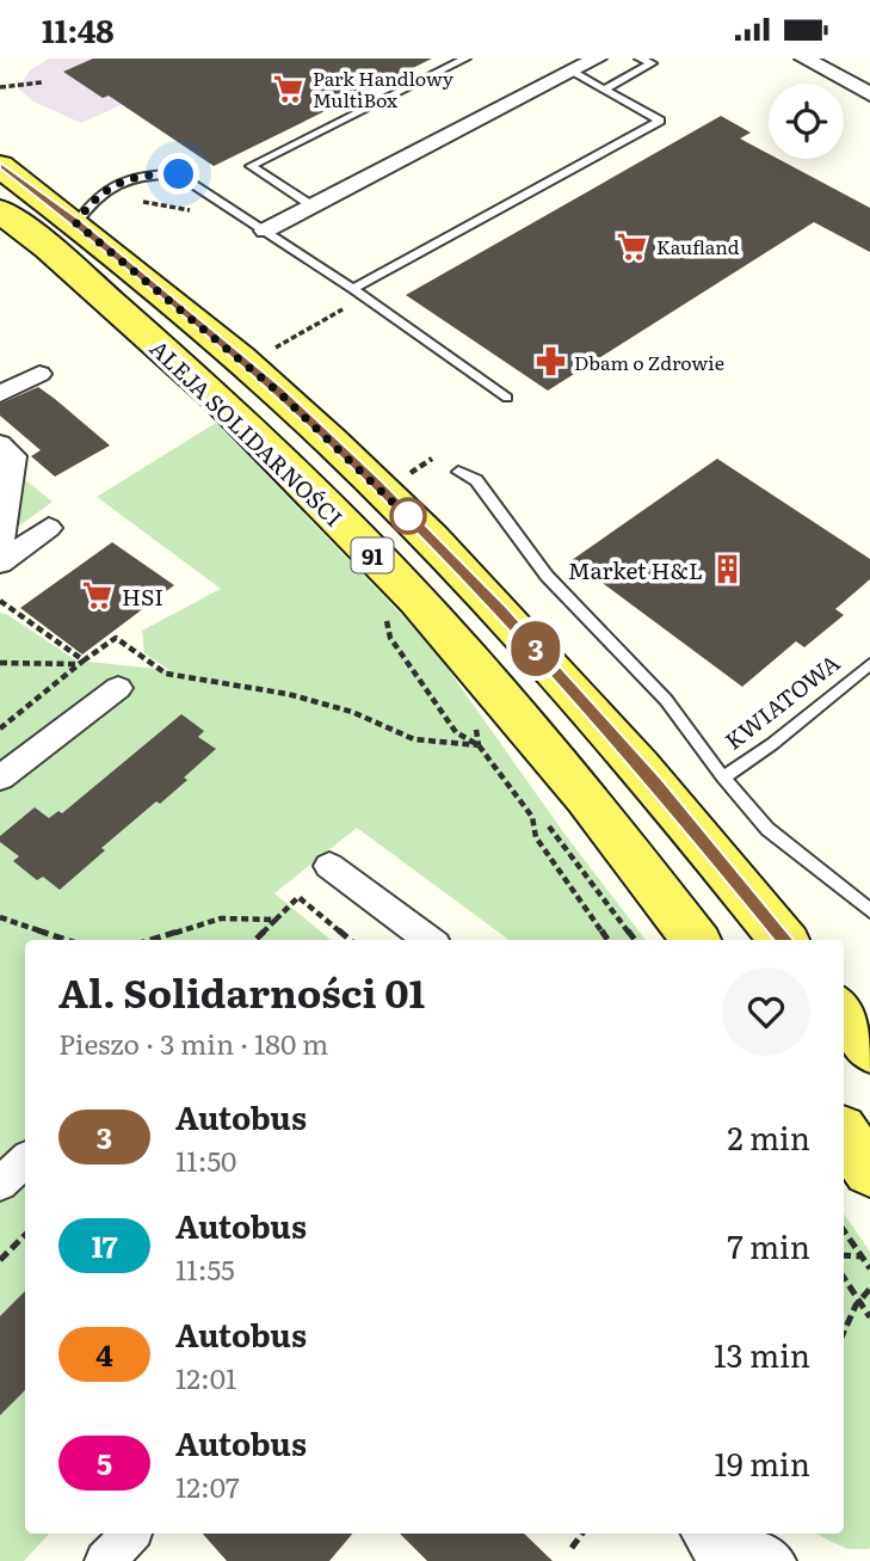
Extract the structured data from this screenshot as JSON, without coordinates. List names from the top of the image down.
{
  "streets": {
    "main road": ["ALEJA SOLIDARNOŚCI", "91"],
    "lane": ["KWIATOWA"]
  },
  "places": {
    "supermarket": ["Park Handlowy MultiBox", "Kaufland", "HSI"],
    "pharmacy": ["Dbam o Zdrowie"],
    "building": ["Market H&L"]
  },
  "lines": ["bus line 3"],
  "page": {
    "status": "11:48",
    "on_map": "3",
    "heading": ["Al. Solidarności 01", "Pieszo · 3 min · 180 m"],
    "list": [
      {
        "mark": "3",
        "name": "Autobus",
        "note": "11:50",
        "value": "2 min"
      },
      {
        "mark": "17",
        "name": "Autobus",
        "note": "11:55",
        "value": "7 min"
      },
      {
        "mark": "4",
        "name": "Autobus",
        "note": "12:01",
        "value": "13 min"
      },
      {
        "mark": "5",
        "name": "Autobus",
        "note": "12:07",
        "value": "19 min"
      }
    ]
  }
}
